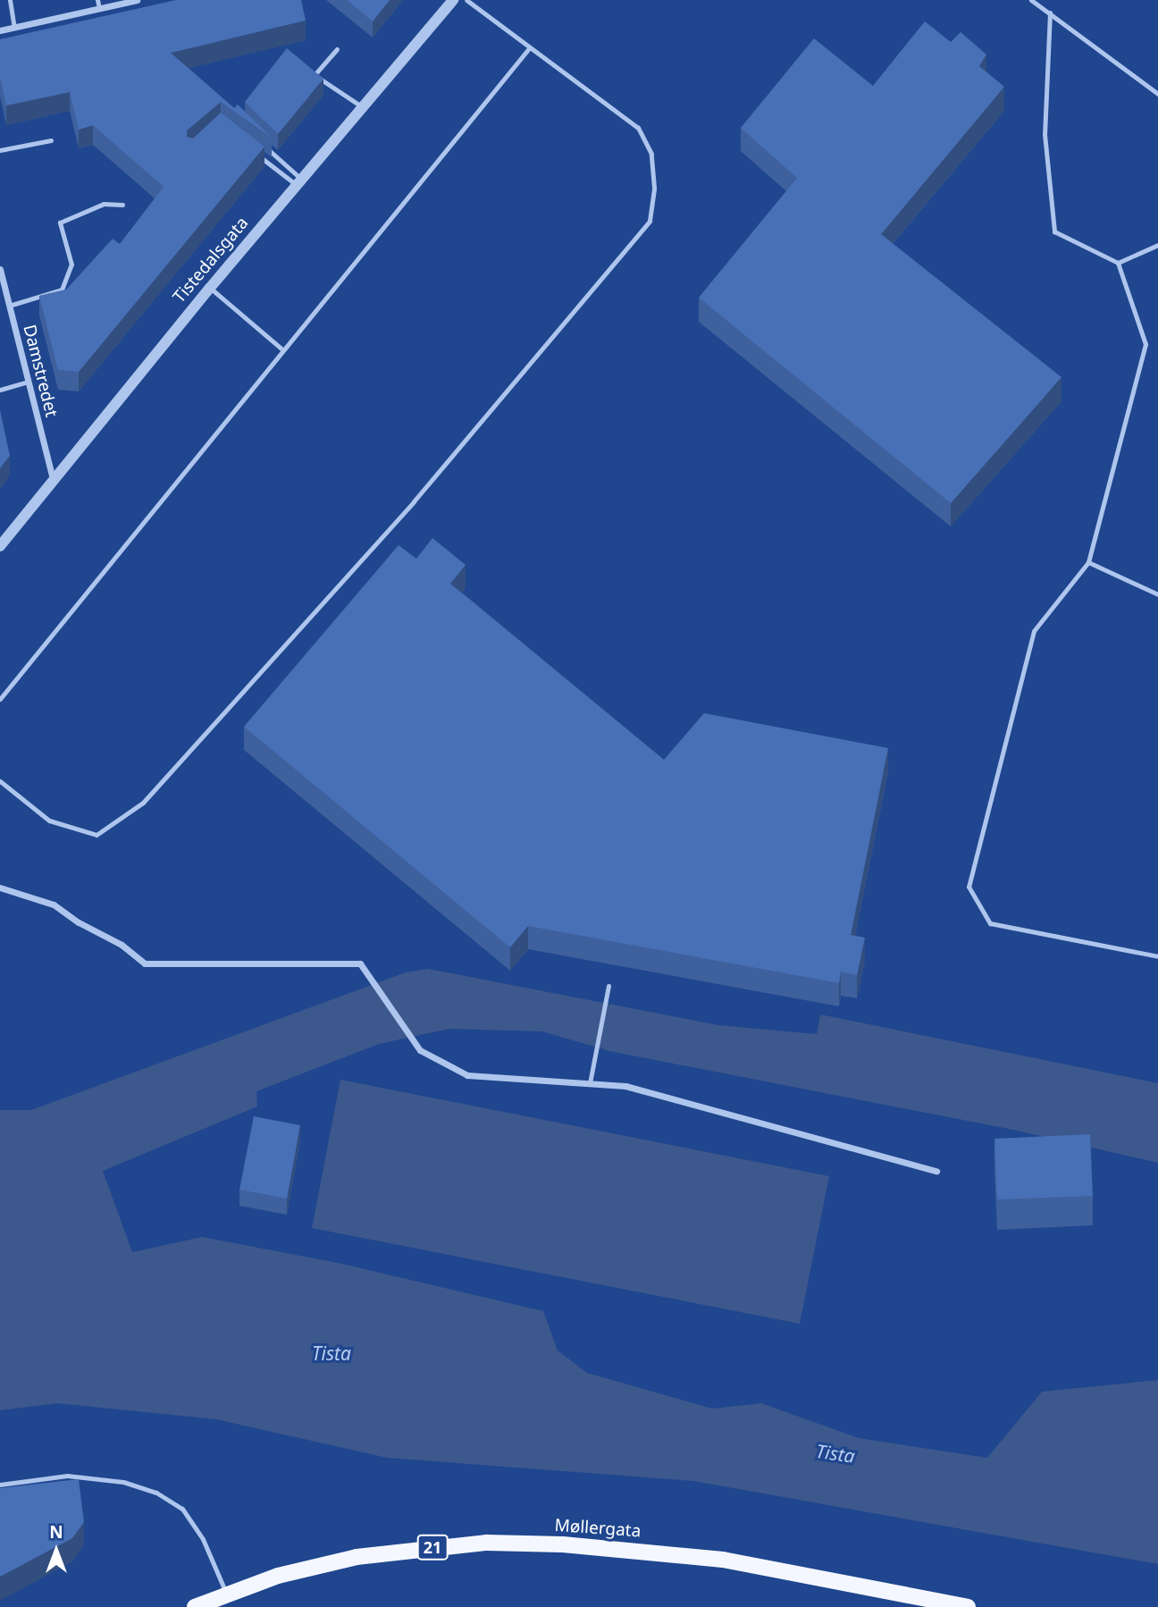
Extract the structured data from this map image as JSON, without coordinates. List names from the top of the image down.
{
  "streets": {
    "main road": ["Møllergata", "21"],
    "street": ["Tistedalsgata", "Damstredet"]
  },
  "crossings": [
    ["Tistedalsgata", "Damstredet"],
    ["Møllergata", "21"]
  ],
  "water": ["Tista"],
  "north": "top"
}
